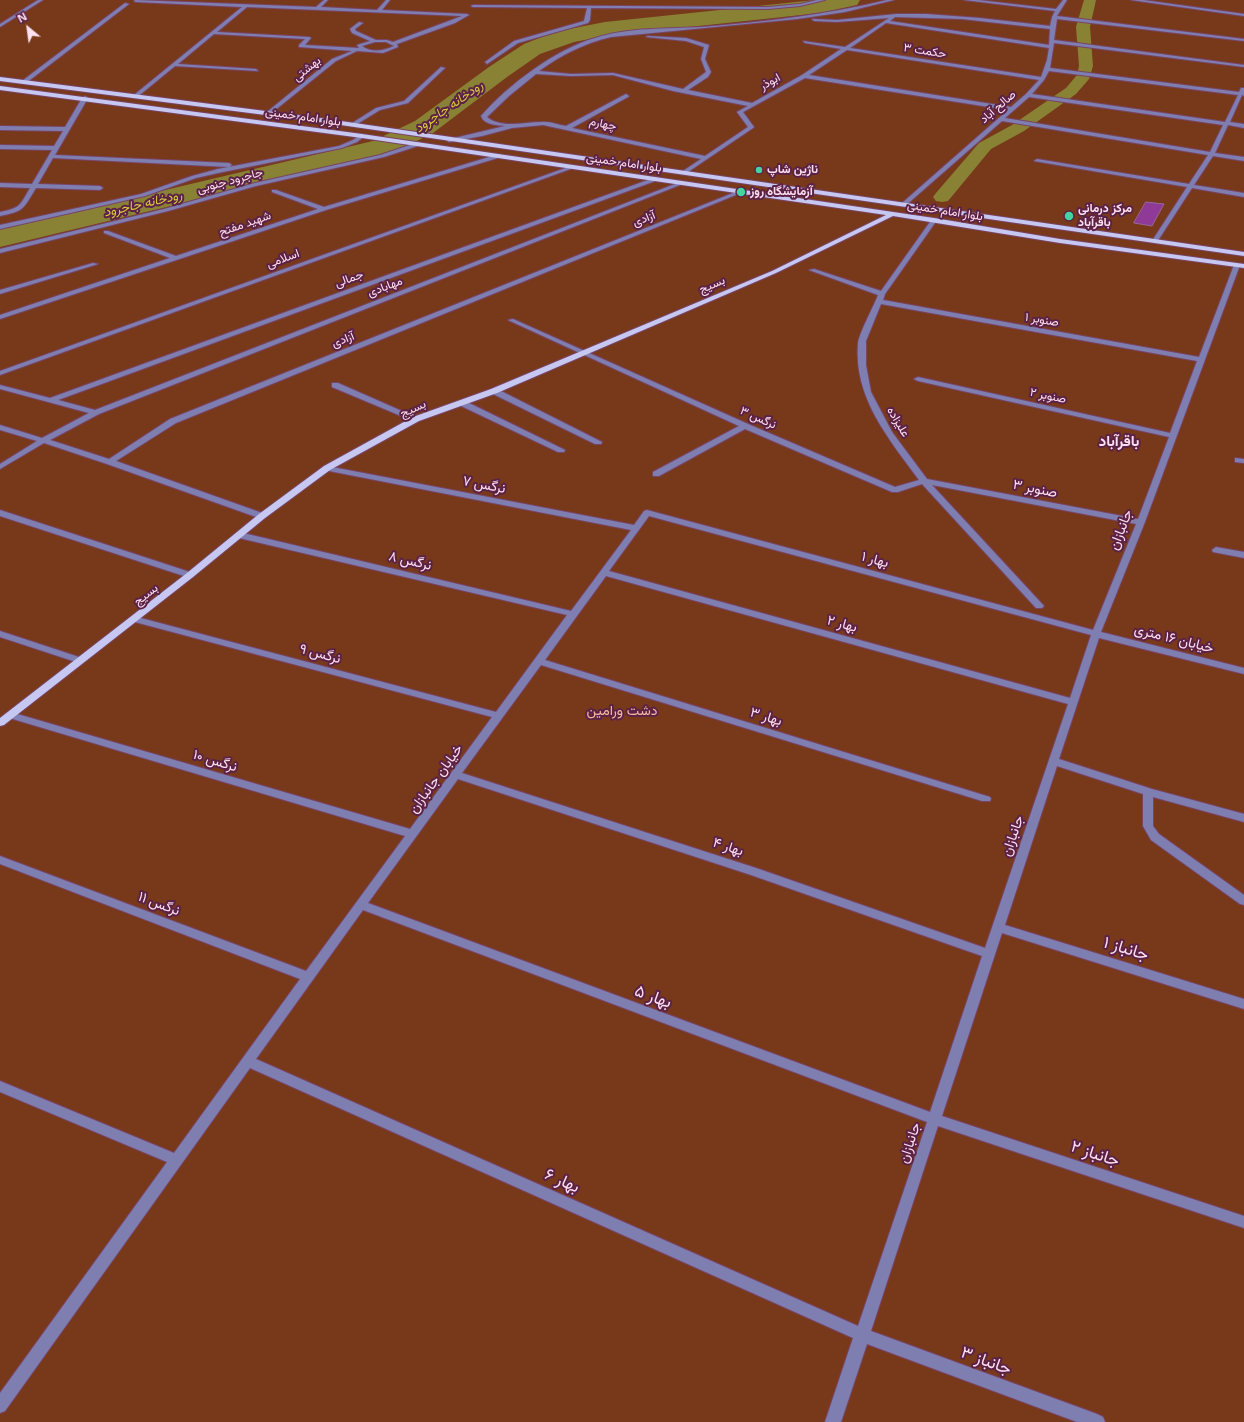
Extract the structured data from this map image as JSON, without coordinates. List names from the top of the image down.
{
  "streets": {
    "main road": ["بلوار امام خمینی", "بسیج"],
    "street": [
      "حکمت ۳",
      "بهشتی",
      "ابوذر",
      "صالح آباد",
      "چهارم",
      "جاجرود جنوبی",
      "آزادی",
      "شهید مفتح",
      "اسلامی",
      "جمالی",
      "مهابادی",
      "صنوبر ۱",
      "صنوبر ۲",
      "نرگس ۳",
      "علیزاده",
      "نرگس ۷",
      "صنوبر ۳",
      "جانبازان",
      "بهار ۱",
      "نرگس ۸",
      "بهار ۲",
      "خیابان ۱۶ متری",
      "نرگس ۹",
      "بهار ۳",
      "نرگس ۱۰",
      "خیابان جانبازان",
      "بهار ۴",
      "نرگس ۱۱",
      "جانباز ۱",
      "بهار ۵",
      "جانباز ۲",
      "بهار ۶",
      "جانباز ۳"
    ]
  },
  "crossings": [
    ["حکمت ۳", "ابوذر"],
    ["حکمت ۳", "صالح آباد"],
    ["بهشتی", "بلوار امام خمینی"],
    ["ابوذر", "بلوار امام خمینی"],
    ["ابوذر", "چهارم"],
    ["صالح آباد", "بلوار امام خمینی"],
    ["بلوار امام خمینی", "چهارم"],
    ["بلوار امام خمینی", "جاجرود جنوبی"],
    ["بلوار امام خمینی", "آزادی"],
    ["بلوار امام خمینی", "شهید مفتح"],
    ["بلوار امام خمینی", "اسلامی"],
    ["بلوار امام خمینی", "جمالی"],
    ["بلوار امام خمینی", "بسیج"],
    ["بلوار امام خمینی", "مهابادی"],
    ["بلوار امام خمینی", "علیزاده"],
    ["بلوار امام خمینی", "جانبازان"],
    ["بسیج", "نرگس ۳"],
    ["بسیج", "نرگس ۷"],
    ["بسیج", "نرگس ۸"],
    ["بسیج", "نرگس ۹"],
    ["بسیج", "نرگس ۱۰"],
    ["صنوبر ۱", "علیزاده"],
    ["صنوبر ۱", "جانبازان"],
    ["صنوبر ۲", "جانبازان"],
    ["نرگس ۳", "علیزاده"],
    ["نرگس ۳", "صنوبر ۳"],
    ["علیزاده", "صنوبر ۳"],
    ["نرگس ۷", "خیابان جانبازان"],
    ["صنوبر ۳", "جانبازان"],
    ["جانبازان", "بهار ۱"],
    ["جانبازان", "بهار ۲"],
    ["جانبازان", "خیابان ۱۶ متری"],
    ["جانبازان", "بهار ۴"],
    ["جانبازان", "جانباز ۱"],
    ["جانبازان", "بهار ۵"],
    ["جانبازان", "جانباز ۲"],
    ["جانبازان", "بهار ۶"],
    ["جانبازان", "جانباز ۳"],
    ["بهار ۱", "خیابان ۱۶ متری"],
    ["بهار ۱", "خیابان جانبازان"],
    ["نرگس ۸", "خیابان جانبازان"],
    ["بهار ۲", "خیابان جانبازان"],
    ["نرگس ۹", "خیابان جانبازان"],
    ["بهار ۳", "خیابان جانبازان"],
    ["نرگس ۱۰", "خیابان جانبازان"],
    ["خیابان جانبازان", "بهار ۴"],
    ["خیابان جانبازان", "نرگس ۱۱"],
    ["خیابان جانبازان", "بهار ۵"],
    ["خیابان جانبازان", "بهار ۶"],
    ["بهار ۵", "جانباز ۲"],
    ["بهار ۶", "جانباز ۳"]
  ],
  "districts": ["باقرآباد"],
  "water": ["رودخانه جاجرود"],
  "parks": ["دشت ورامین"],
  "places": ["ناژین شاپ", "آزمایشگاه روز", "مرکز درمانی باقرآباد"],
  "north": "top left"
}
